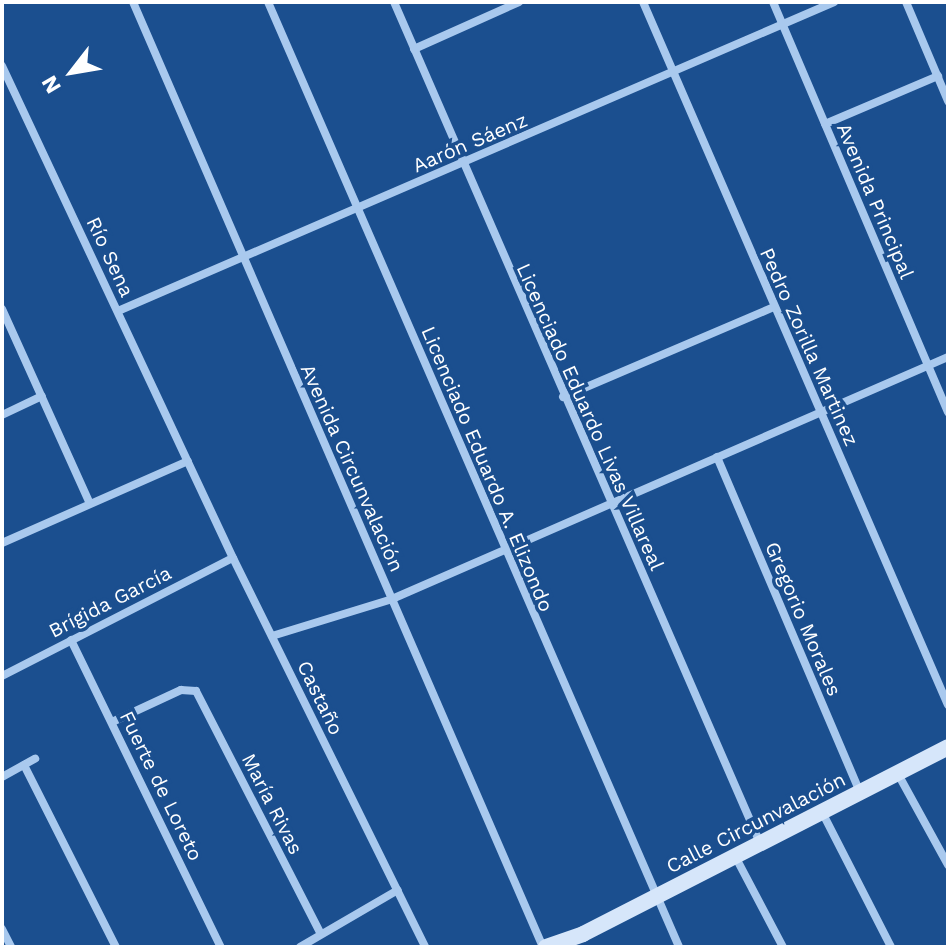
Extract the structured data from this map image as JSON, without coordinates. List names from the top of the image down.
{
  "streets": {
    "street": [
      "Aarón Sáenz",
      "Avenida Principal",
      "Río Sena",
      "Pedro Zorilla Martinez",
      "Licenciado Eduardo Livas Villareal",
      "Avenida Circunvalación",
      "Licenciado Eduardo A. Elizondo",
      "Brígida García",
      "Gregorio Morales",
      "Castaño",
      "Fuerte de Loreto",
      "María Rivas",
      "Calle Circunvalación"
    ]
  },
  "crossings": [
    ["Aarón Sáenz", "Avenida Principal"],
    ["Aarón Sáenz", "Río Sena"],
    ["Aarón Sáenz", "Pedro Zorilla Martinez"],
    ["Aarón Sáenz", "Licenciado Eduardo Livas Villareal"],
    ["Aarón Sáenz", "Avenida Circunvalación"],
    ["Aarón Sáenz", "Licenciado Eduardo A. Elizondo"],
    ["Río Sena", "Castaño"],
    ["Licenciado Eduardo Livas Villareal", "Calle Circunvalación"],
    ["Avenida Circunvalación", "Calle Circunvalación"],
    ["Licenciado Eduardo A. Elizondo", "Calle Circunvalación"],
    ["Brígida García", "Castaño"],
    ["Brígida García", "Fuerte de Loreto"],
    ["Gregorio Morales", "Calle Circunvalación"],
    ["Fuerte de Loreto", "María Rivas"]
  ],
  "north": "bottom left"
}
